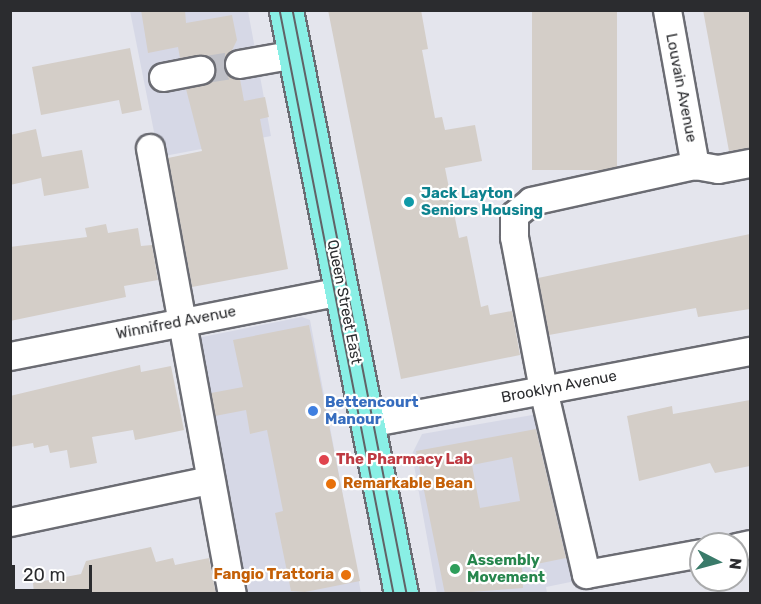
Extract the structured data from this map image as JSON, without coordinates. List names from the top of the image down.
{
  "streets": {
    "main road": ["Queen Street East"],
    "street": ["Louvain Avenue", "Winnifred Avenue", "Brooklyn Avenue"]
  },
  "crossings": [
    ["Queen Street East", "Winnifred Avenue"],
    ["Queen Street East", "Brooklyn Avenue"]
  ],
  "places": [
    "Jack Layton Seniors Housing",
    "Bettencourt Manour",
    "The Pharmacy Lab",
    "Remarkable Bean",
    "Assembly Movement",
    "Fangio Trattoria"
  ],
  "scale_bar": "20 m",
  "north": "right"
}
